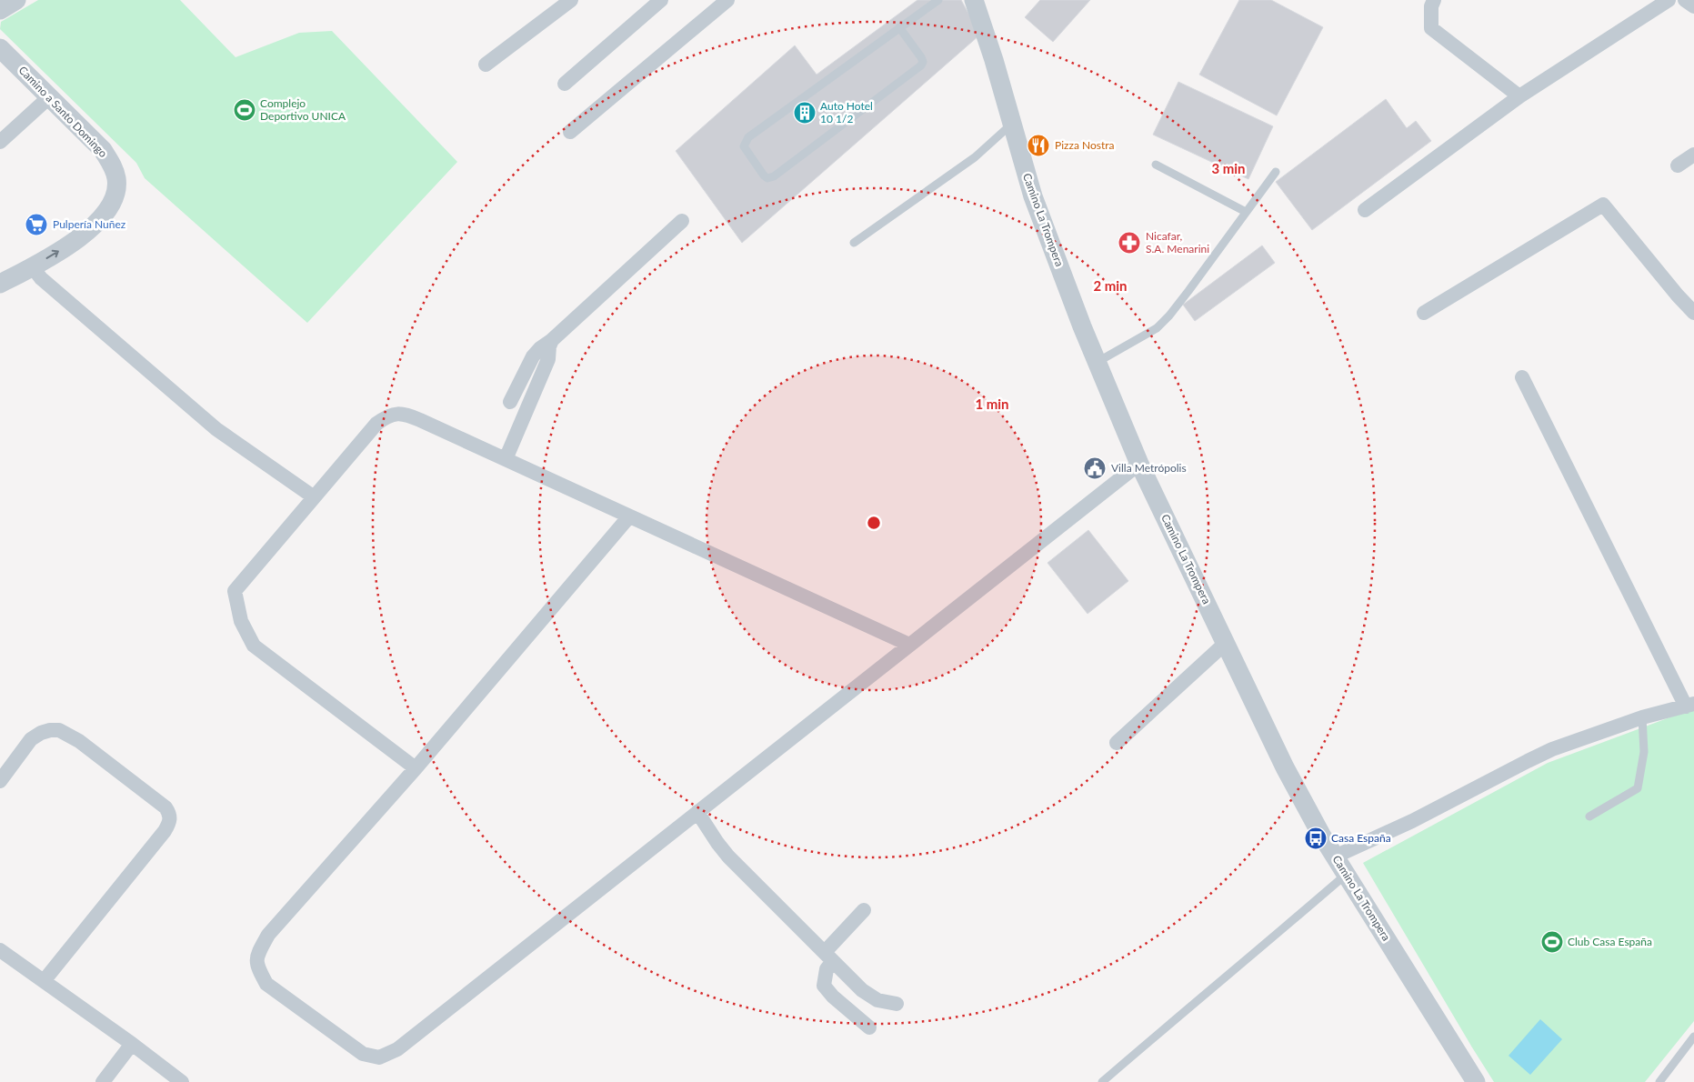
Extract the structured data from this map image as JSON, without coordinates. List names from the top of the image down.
{
  "streets": {
    "street": ["Camino a Santo Domingo", "Camino La Trompera"]
  },
  "places": {
    "sports": ["Complejo Deportivo UNICA", "Club Casa España"],
    "building": ["Auto Hotel 10 1/2"],
    "restaurant": ["Pizza Nostra"],
    "supermarket": ["Pulpería Nuñez"],
    "pharmacy": ["Nicafar, S.A. Menarini"],
    "public building": ["Villa Metrópolis"],
    "bus stop": ["Casa España"]
  },
  "rings": ["3 min", "2 min", "1 min"]
}
